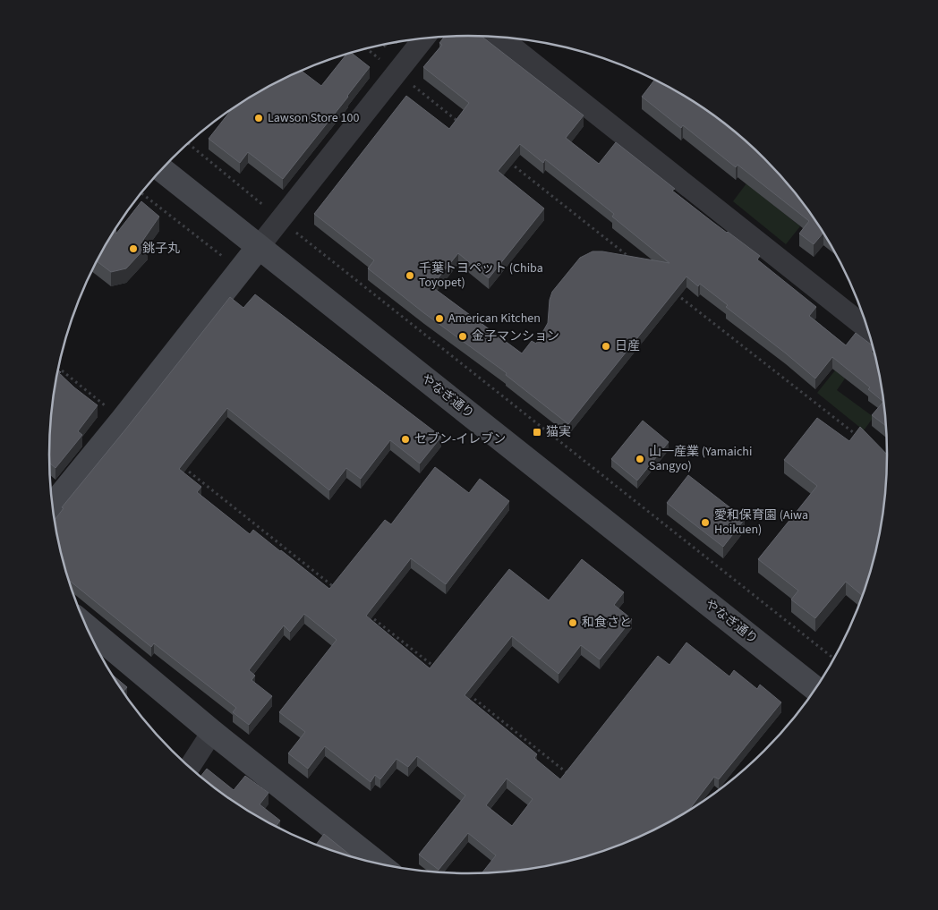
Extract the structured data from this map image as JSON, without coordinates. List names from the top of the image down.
{
  "streets": {
    "main road": ["やなぎ通り"]
  },
  "places": {
    "other": [
      "Lawson Store 100",
      "銚子丸",
      "千葉トヨペット (Chiba Toyopet)",
      "American Kitchen",
      "金子マンション",
      "日産",
      "セブン-イレブン",
      "山一産業 (Yamaichi Sangyo)",
      "愛和保育園 (Aiwa Hoikuen)",
      "和食さと"
    ],
    "transit": ["猫実"]
  }
}
